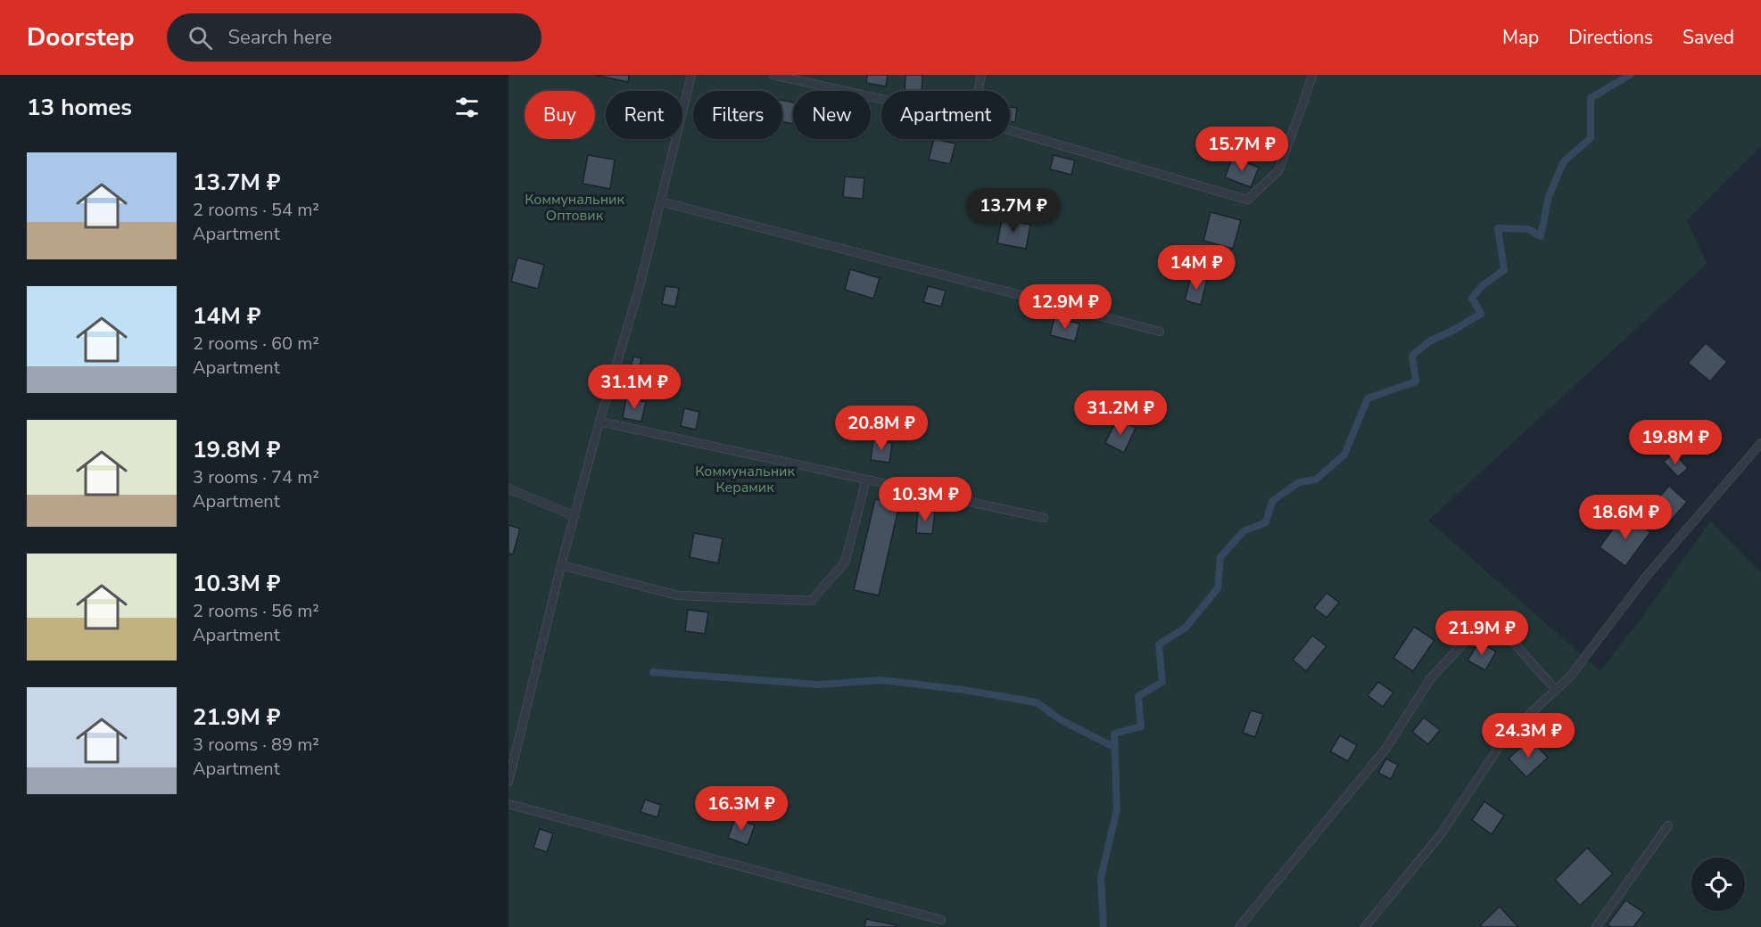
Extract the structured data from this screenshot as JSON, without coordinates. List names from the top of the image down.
{
  "parks": ["Коммунальник Оптовик", "Коммунальник Керамик"],
  "page": {
    "header": "Doorstep",
    "search": "Search here",
    "nav": ["Map", "Directions", "Saved"],
    "heading": "13 homes",
    "chip": [
      "Buy",
      "Rent",
      "Filters",
      "New",
      "Apartment"
    ],
    "price": [
      "15.7M ₽",
      "13.7M ₽",
      "14M ₽",
      "12.9M ₽",
      "31.1M ₽",
      "31.2M ₽",
      "20.8M ₽",
      "19.8M ₽",
      "10.3M ₽",
      "18.6M ₽",
      "21.9M ₽",
      "24.3M ₽",
      "16.3M ₽"
    ],
    "list": [
      {
        "name": "13.7M ₽",
        "note": "2 rooms · 54 m² · Apartment"
      },
      {
        "name": "14M ₽",
        "note": "2 rooms · 60 m² · Apartment"
      },
      {
        "name": "19.8M ₽",
        "note": "3 rooms · 74 m² · Apartment"
      },
      {
        "name": "10.3M ₽",
        "note": "2 rooms · 56 m² · Apartment"
      },
      {
        "name": "21.9M ₽",
        "note": "3 rooms · 89 m² · Apartment"
      }
    ]
  }
}
